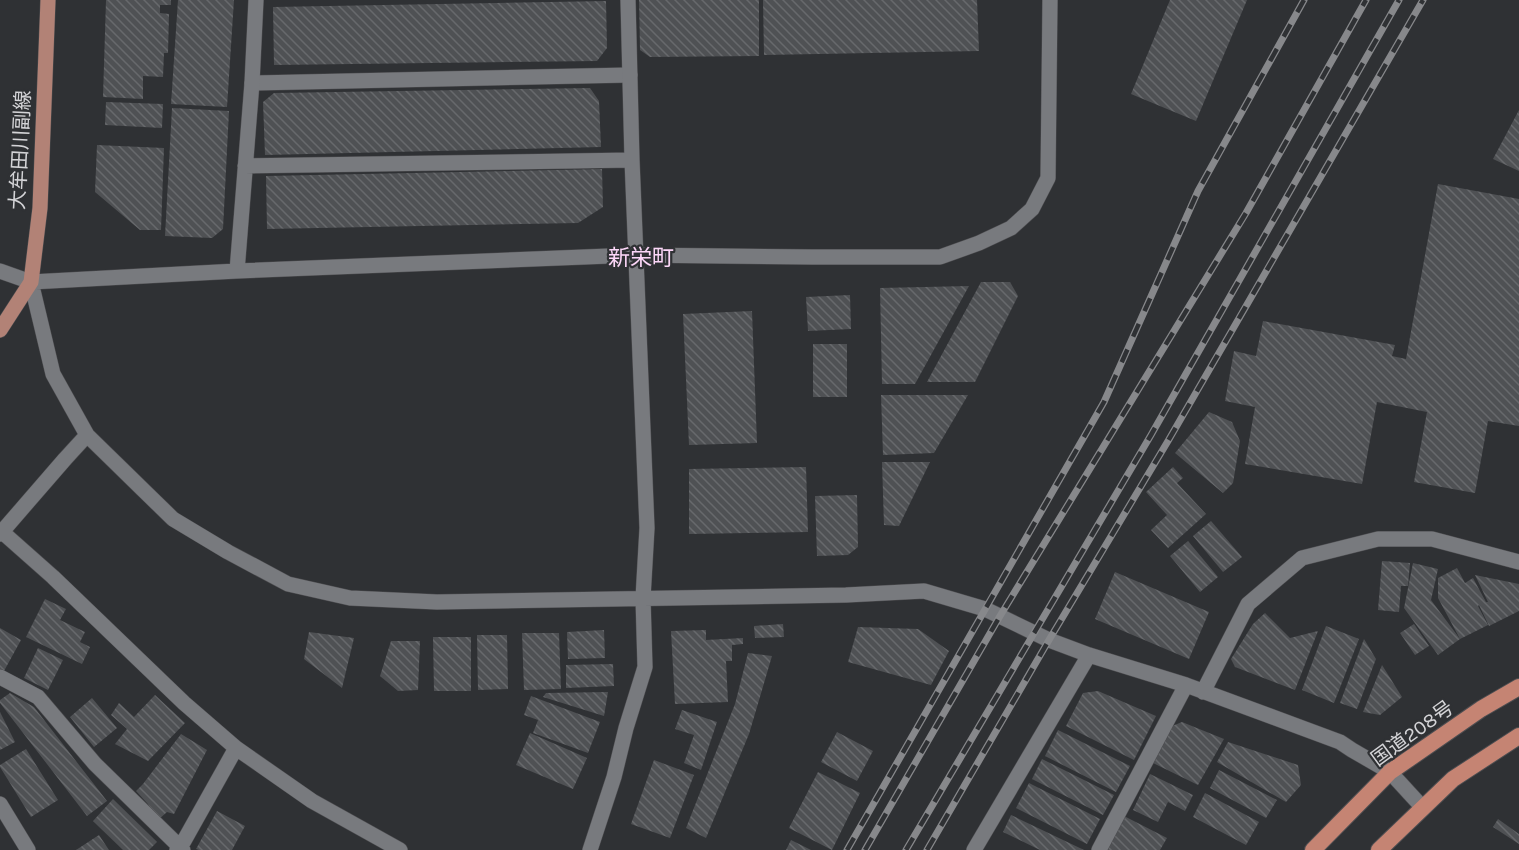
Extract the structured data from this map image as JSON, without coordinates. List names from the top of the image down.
{
  "streets": {
    "highway": ["国道208号"],
    "main road": ["大牟田川副線"]
  },
  "districts": ["新栄町"]
}
